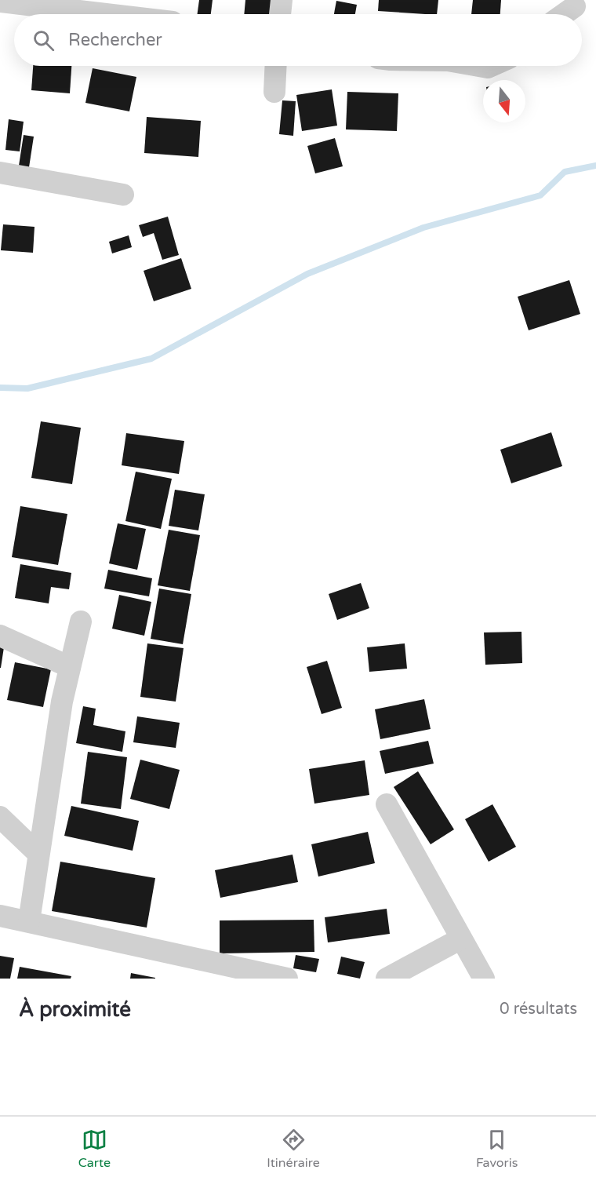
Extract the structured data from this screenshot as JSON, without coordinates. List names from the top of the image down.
{
  "north": "bottom",
  "page": {
    "search": "Rechercher",
    "heading": ["À proximité", "0 résultats"],
    "nav": ["Carte", "Itinéraire", "Favoris"]
  }
}
